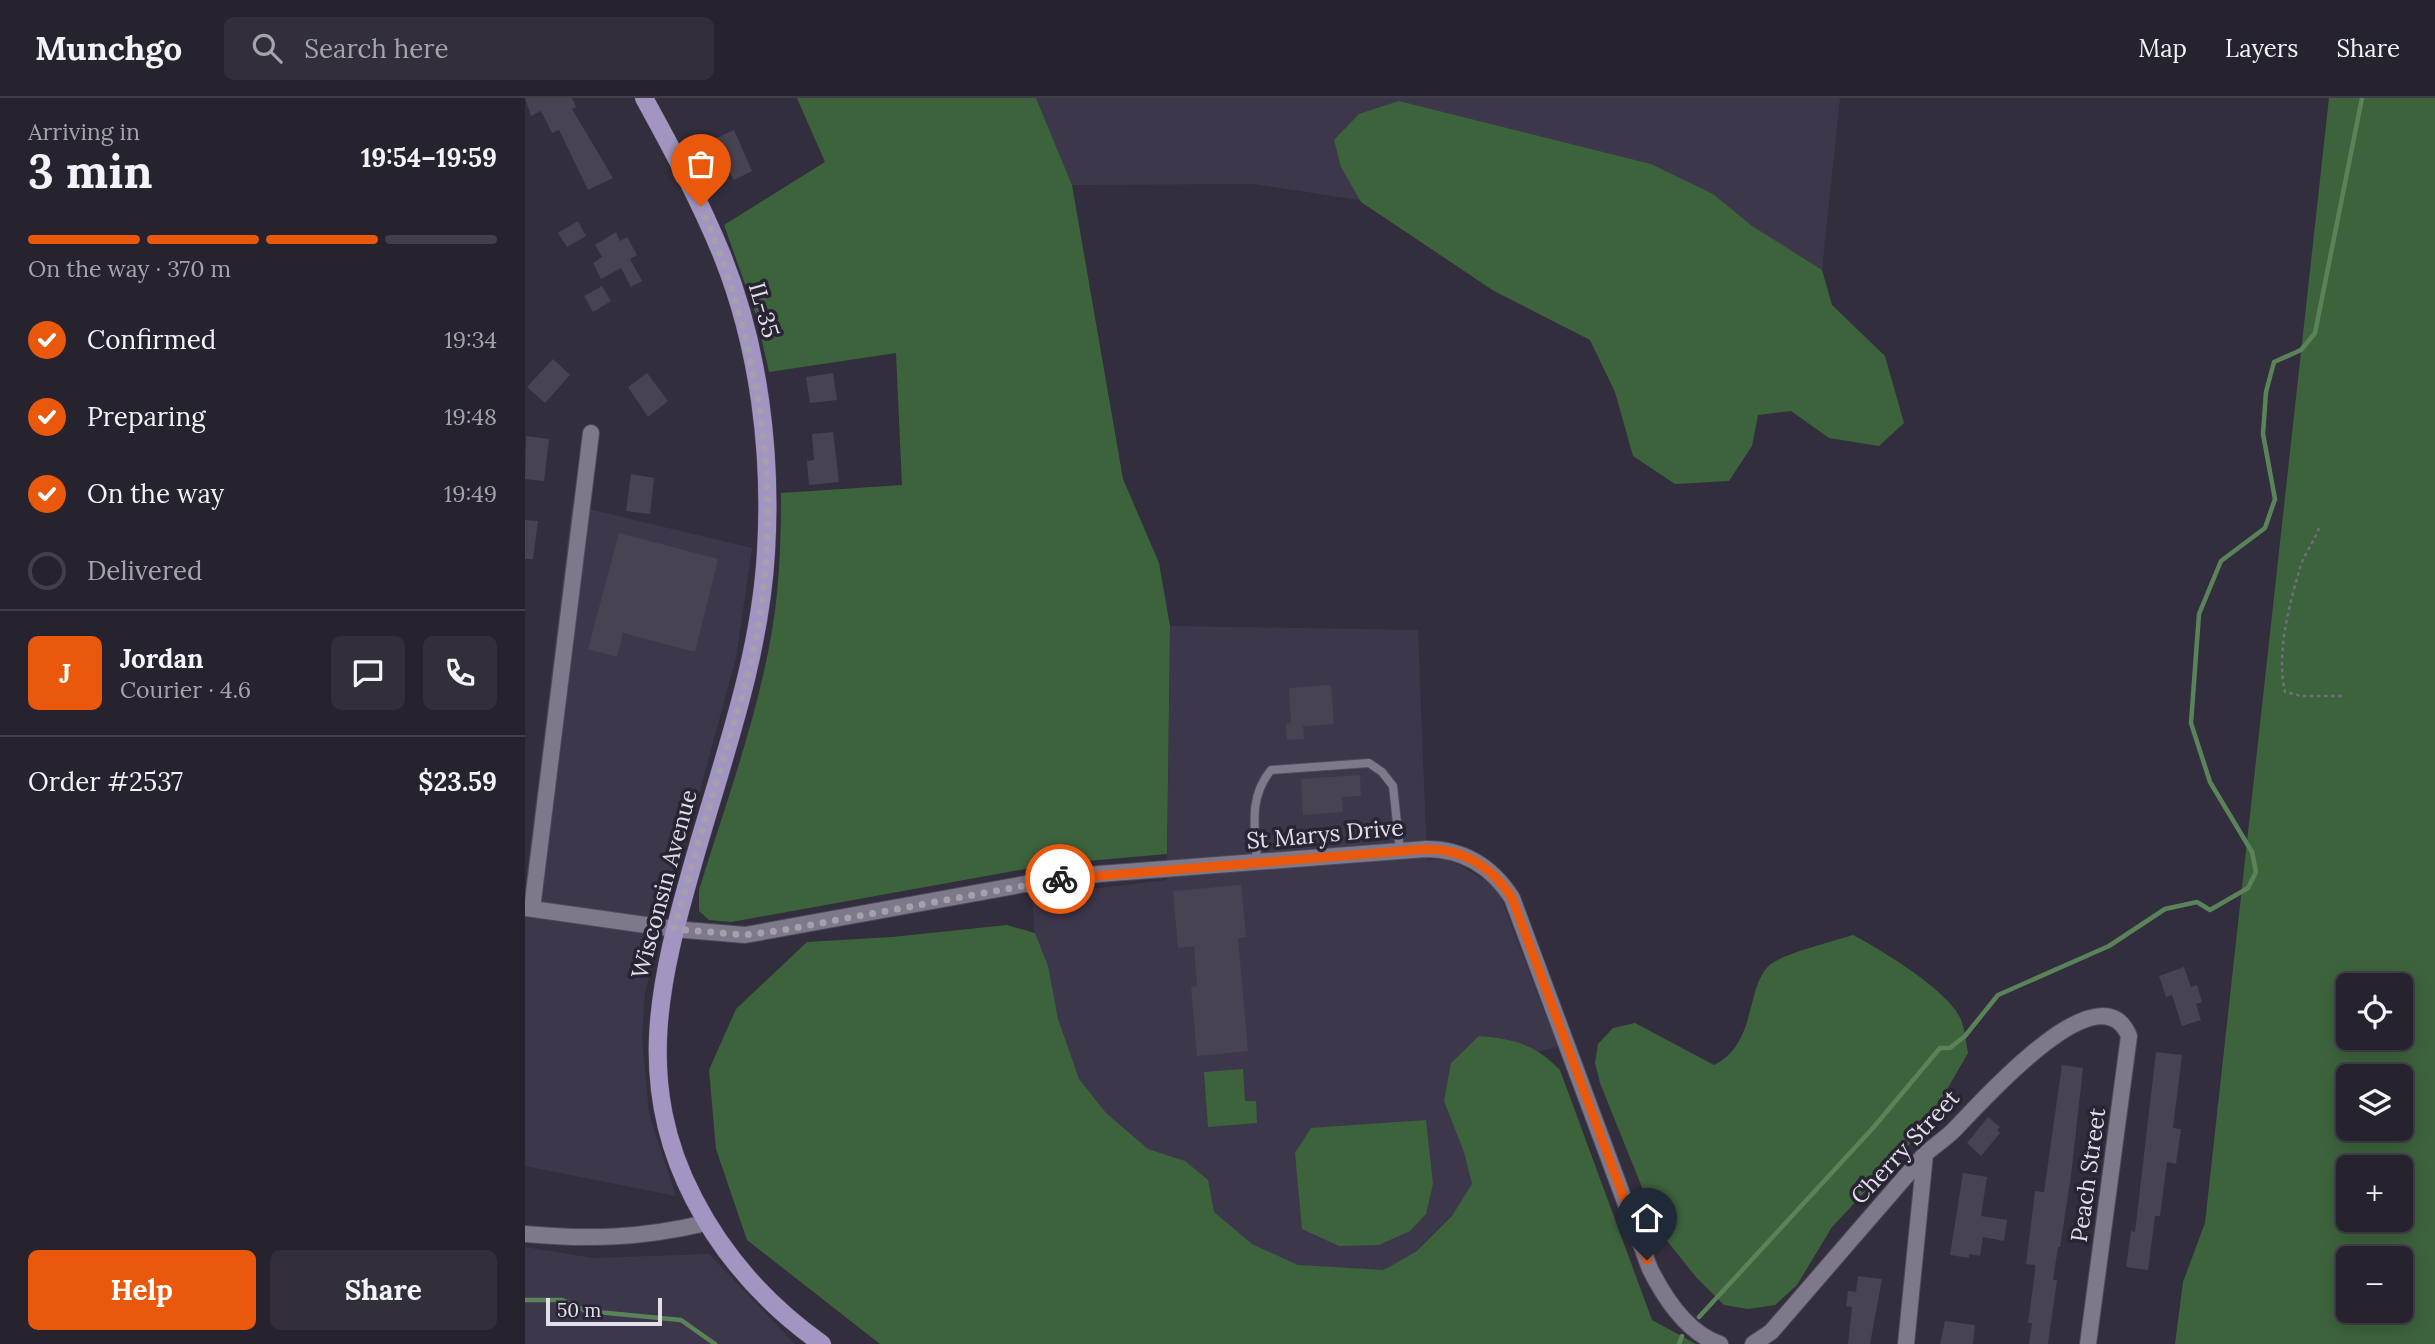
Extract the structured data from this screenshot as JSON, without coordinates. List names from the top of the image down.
{
  "streets": {
    "main road": ["IL-35", "Wisconsin Avenue"],
    "street": ["St Marys Drive", "Cherry Street", "Peach Street"]
  },
  "crossings": [
    ["IL-35", "Wisconsin Avenue"],
    ["St Marys Drive", "Wisconsin Avenue"],
    ["Cherry Street", "Peach Street"]
  ],
  "scale_bar": "50 m",
  "page": {
    "header": "Munchgo",
    "search": "Search here",
    "nav": ["Map", "Layers", "Share"],
    "heading": ["3 min", "Arriving in", "19:54–19:59"],
    "panel": [
      "Jordan",
      "Courier · 4.6",
      "Order #2537",
      "$23.59"
    ],
    "bar": "On the way · 370 m",
    "list": [
      ["Confirmed", "19:34"],
      ["Preparing", "19:48"],
      ["On the way", "19:49"],
      "Delivered"
    ],
    "round": "J",
    "map_buttons": ["+", "−"],
    "buttons": ["Help", "Share"],
    "scale": "50 m"
  }
}
